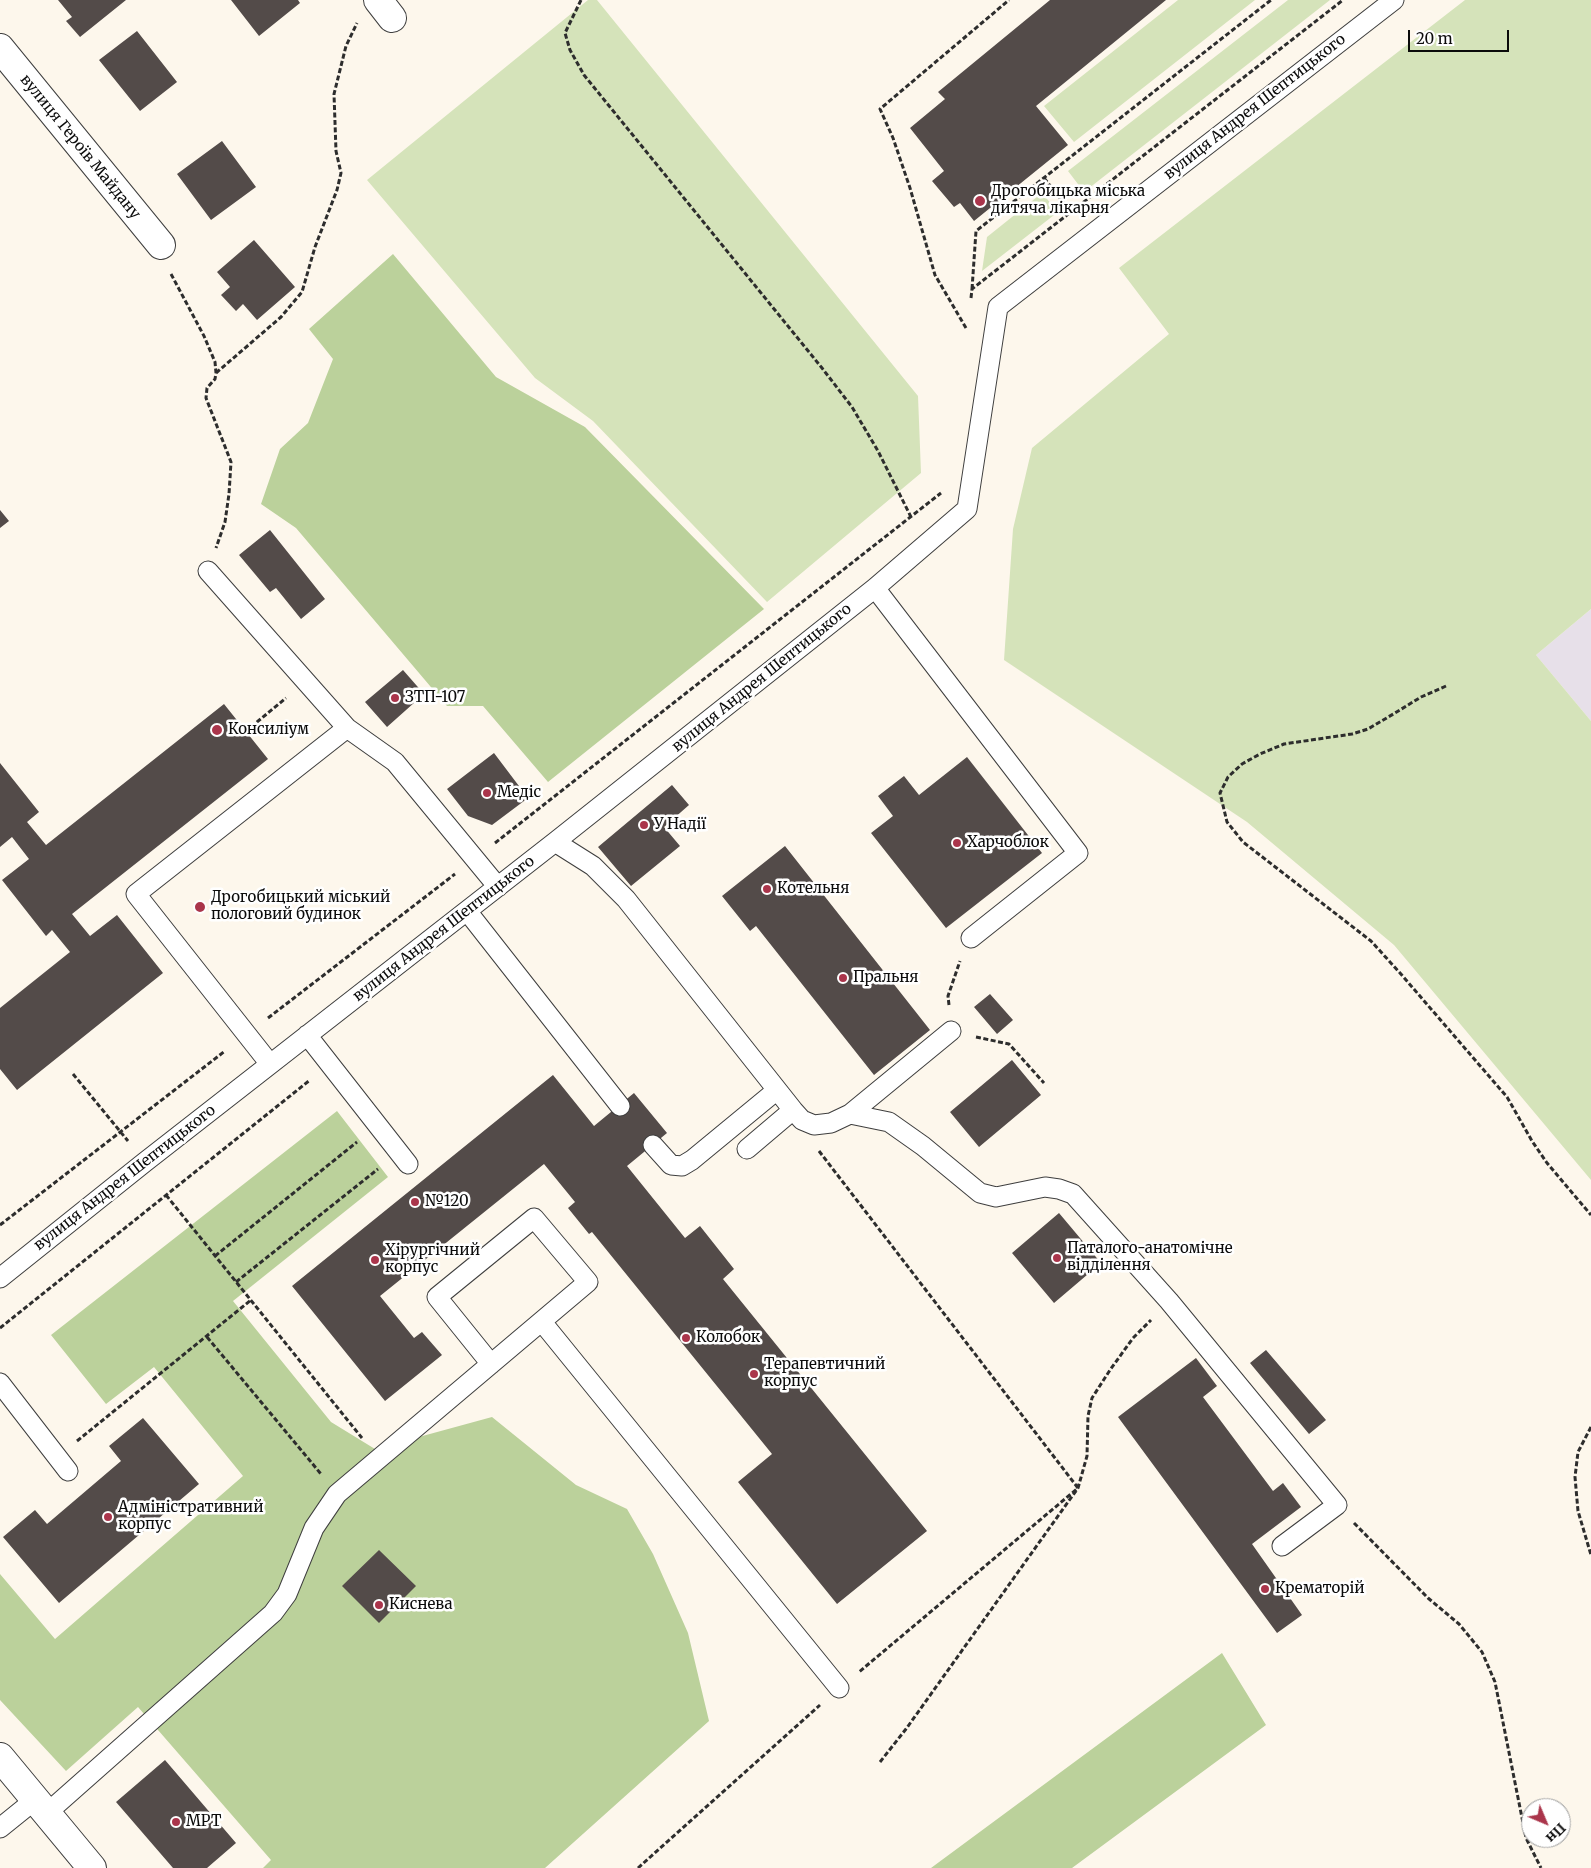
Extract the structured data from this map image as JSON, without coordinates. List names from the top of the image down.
{
  "streets": {
    "street": ["вулиця Героїв Майдану"],
    "lane": ["вулиця Андрея Шептицького"]
  },
  "places": [
    "Дрогобицька міська дитяча лікарня",
    "ЗТП-107",
    "Консиліум",
    "Медіс",
    "У Надії",
    "Харчоблок",
    "Котельня",
    "Дрогобицький міський пологовий будинок",
    "Пральня",
    "№120",
    "Паталого-анатомічне відділення",
    "Хірургічний корпус",
    "Колобок",
    "Терапевтичний корпус",
    "Адміністративний корпус",
    "Крематорій",
    "Киснева",
    "МРТ"
  ],
  "scale_bar": "20 m",
  "north": "bottom right"
}
